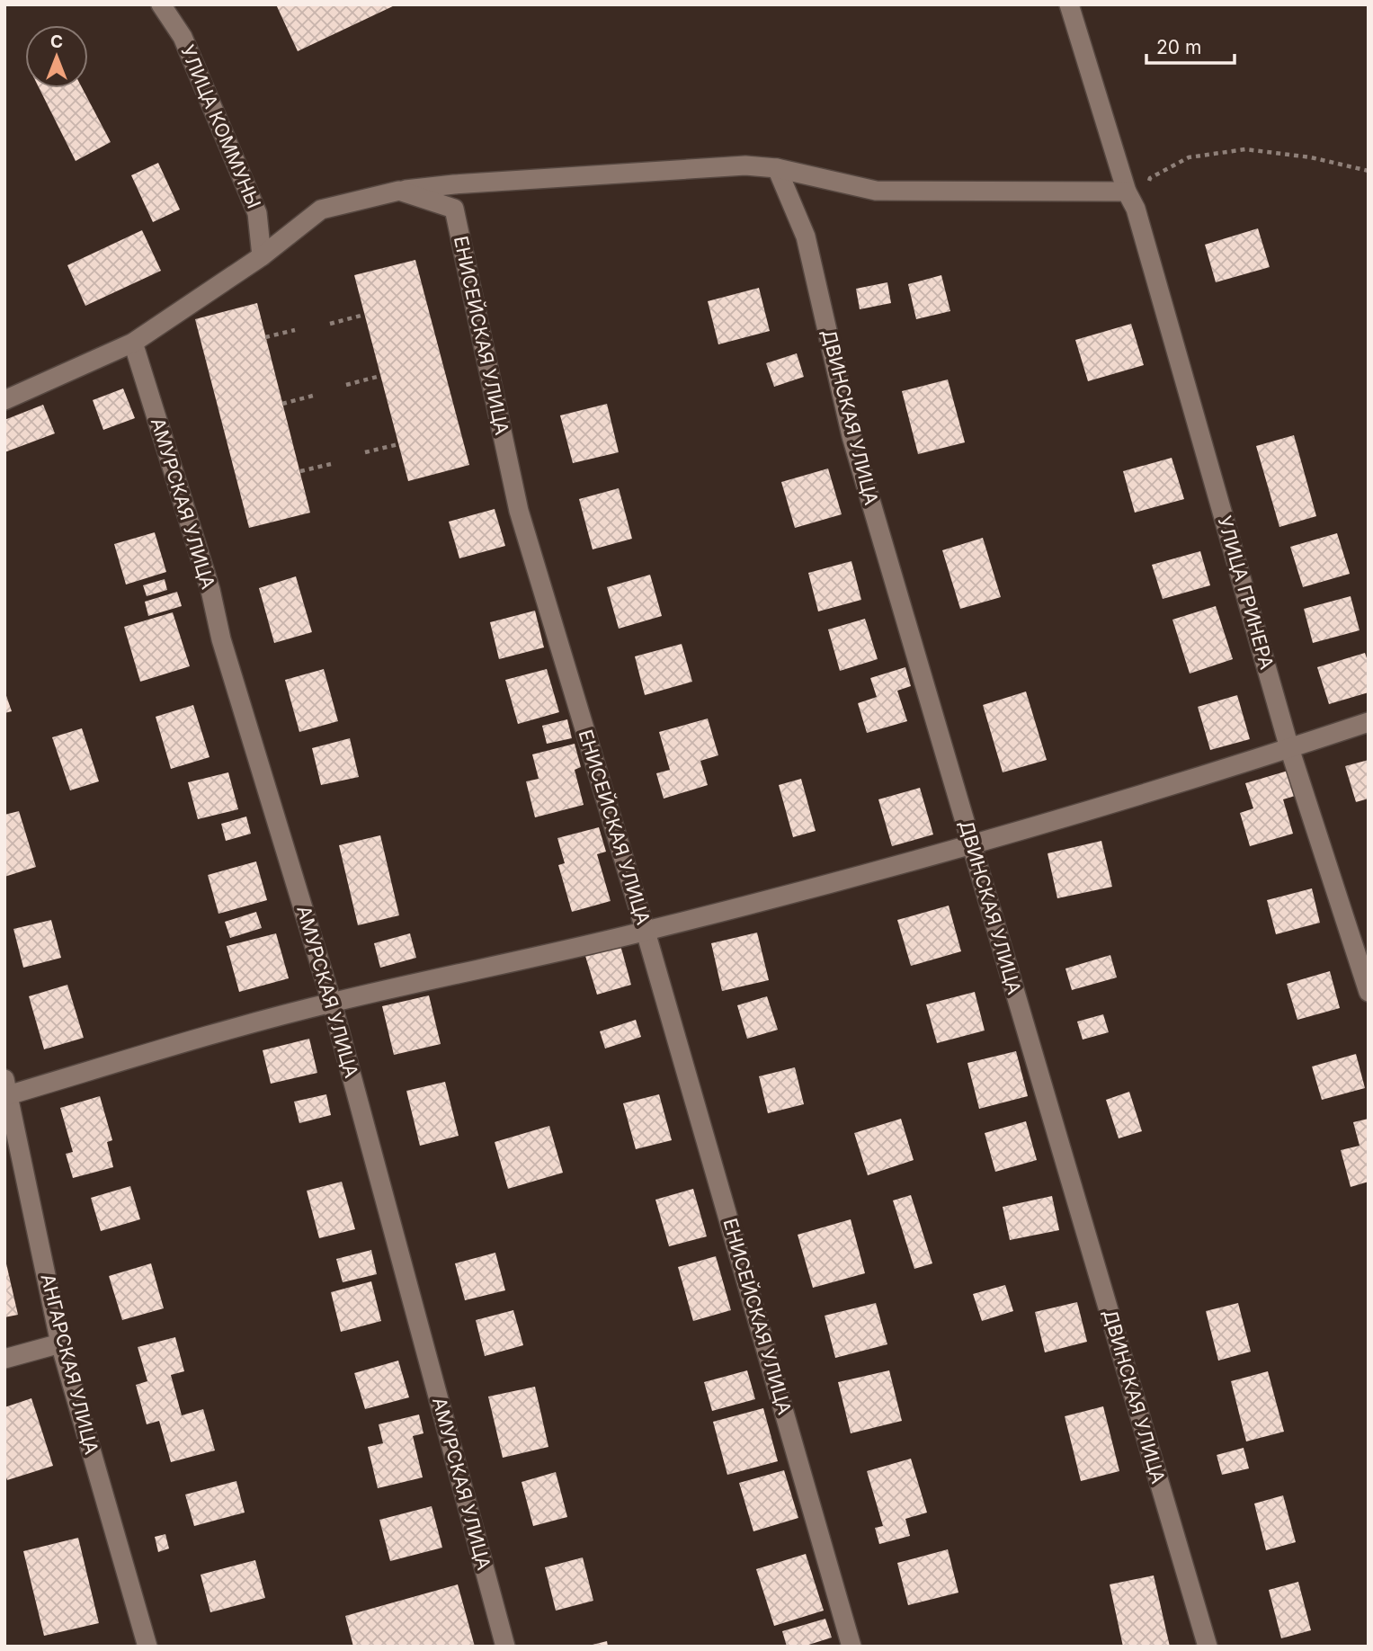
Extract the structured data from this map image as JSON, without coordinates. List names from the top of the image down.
{
  "streets": {
    "street": [
      "УЛИЦА КОММУНЫ",
      "ЕНИСЕЙСКАЯ УЛИЦА",
      "ДВИНСКАЯ УЛИЦА",
      "АМУРСКАЯ УЛИЦА",
      "УЛИЦА ГРИНЕРА",
      "АНГАРСКАЯ УЛИЦА"
    ]
  },
  "scale_bar": "20 m",
  "north": "top"
}
